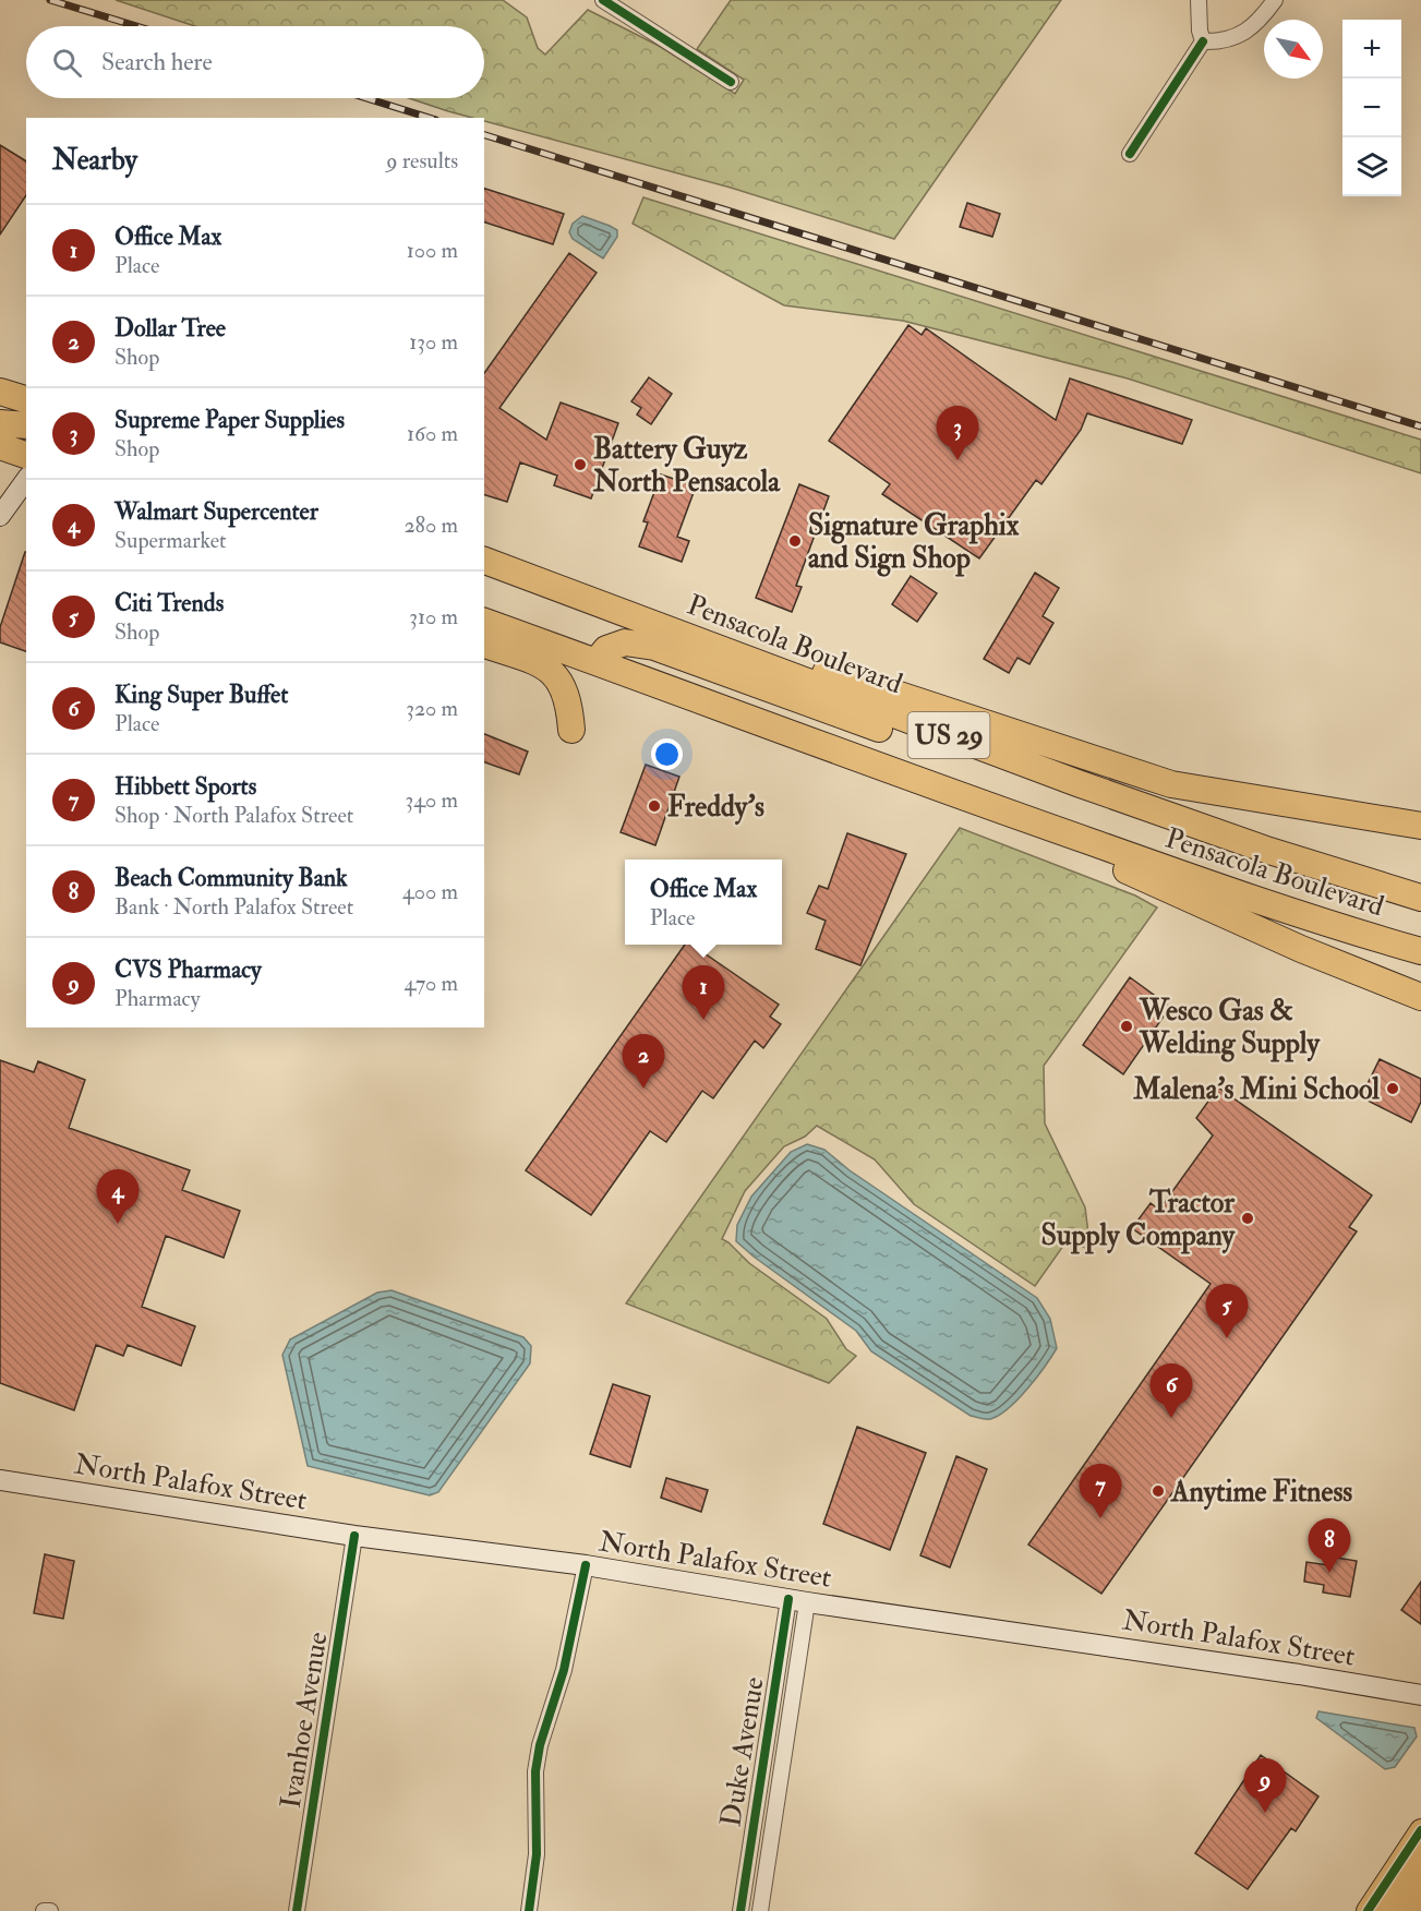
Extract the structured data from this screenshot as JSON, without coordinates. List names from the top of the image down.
{
  "streets": {
    "highway": ["Pensacola Boulevard", "US 29"],
    "main road": ["North Palafox Street"],
    "street": ["Ivanhoe Avenue", "Duke Avenue"]
  },
  "crossings": [
    ["North Palafox Street", "Ivanhoe Avenue"],
    ["North Palafox Street", "Duke Avenue"]
  ],
  "places": [
    "Battery Guyz North Pensacola",
    "Signature Graphix and Sign Shop",
    "Freddy's",
    "Wesco Gas & Welding Supply",
    "Malena's Mini School",
    "Tractor Supply Company",
    "Anytime Fitness"
  ],
  "north": "bottom right",
  "page": {
    "map_buttons": ["+", "−"],
    "search": "Search here",
    "heading": ["Nearby", "9 results"],
    "list": [
      {
        "mark": "1",
        "name": "Office Max",
        "note": "Place",
        "value": "100 m"
      },
      {
        "mark": "2",
        "name": "Dollar Tree",
        "note": "Shop",
        "value": "130 m"
      },
      {
        "mark": "3",
        "name": "Supreme Paper Supplies",
        "note": "Shop",
        "value": "160 m"
      },
      {
        "mark": "4",
        "name": "Walmart Supercenter",
        "note": "Supermarket",
        "value": "280 m"
      },
      {
        "mark": "5",
        "name": "Citi Trends",
        "note": "Shop",
        "value": "310 m"
      },
      {
        "mark": "6",
        "name": "King Super Buffet",
        "note": "Place",
        "value": "320 m"
      },
      {
        "mark": "7",
        "name": "Hibbett Sports",
        "note": "Shop · North Palafox Street",
        "value": "340 m"
      },
      {
        "mark": "8",
        "name": "Beach Community Bank",
        "note": "Bank · North Palafox Street",
        "value": "400 m"
      },
      {
        "mark": "9",
        "name": "CVS Pharmacy",
        "note": "Pharmacy",
        "value": "470 m"
      }
    ],
    "pins": [
      "3",
      "1",
      "2",
      "4",
      "5",
      "6",
      "7",
      "8",
      "9"
    ],
    "popup": ["Office Max", "Place"]
  }
}
